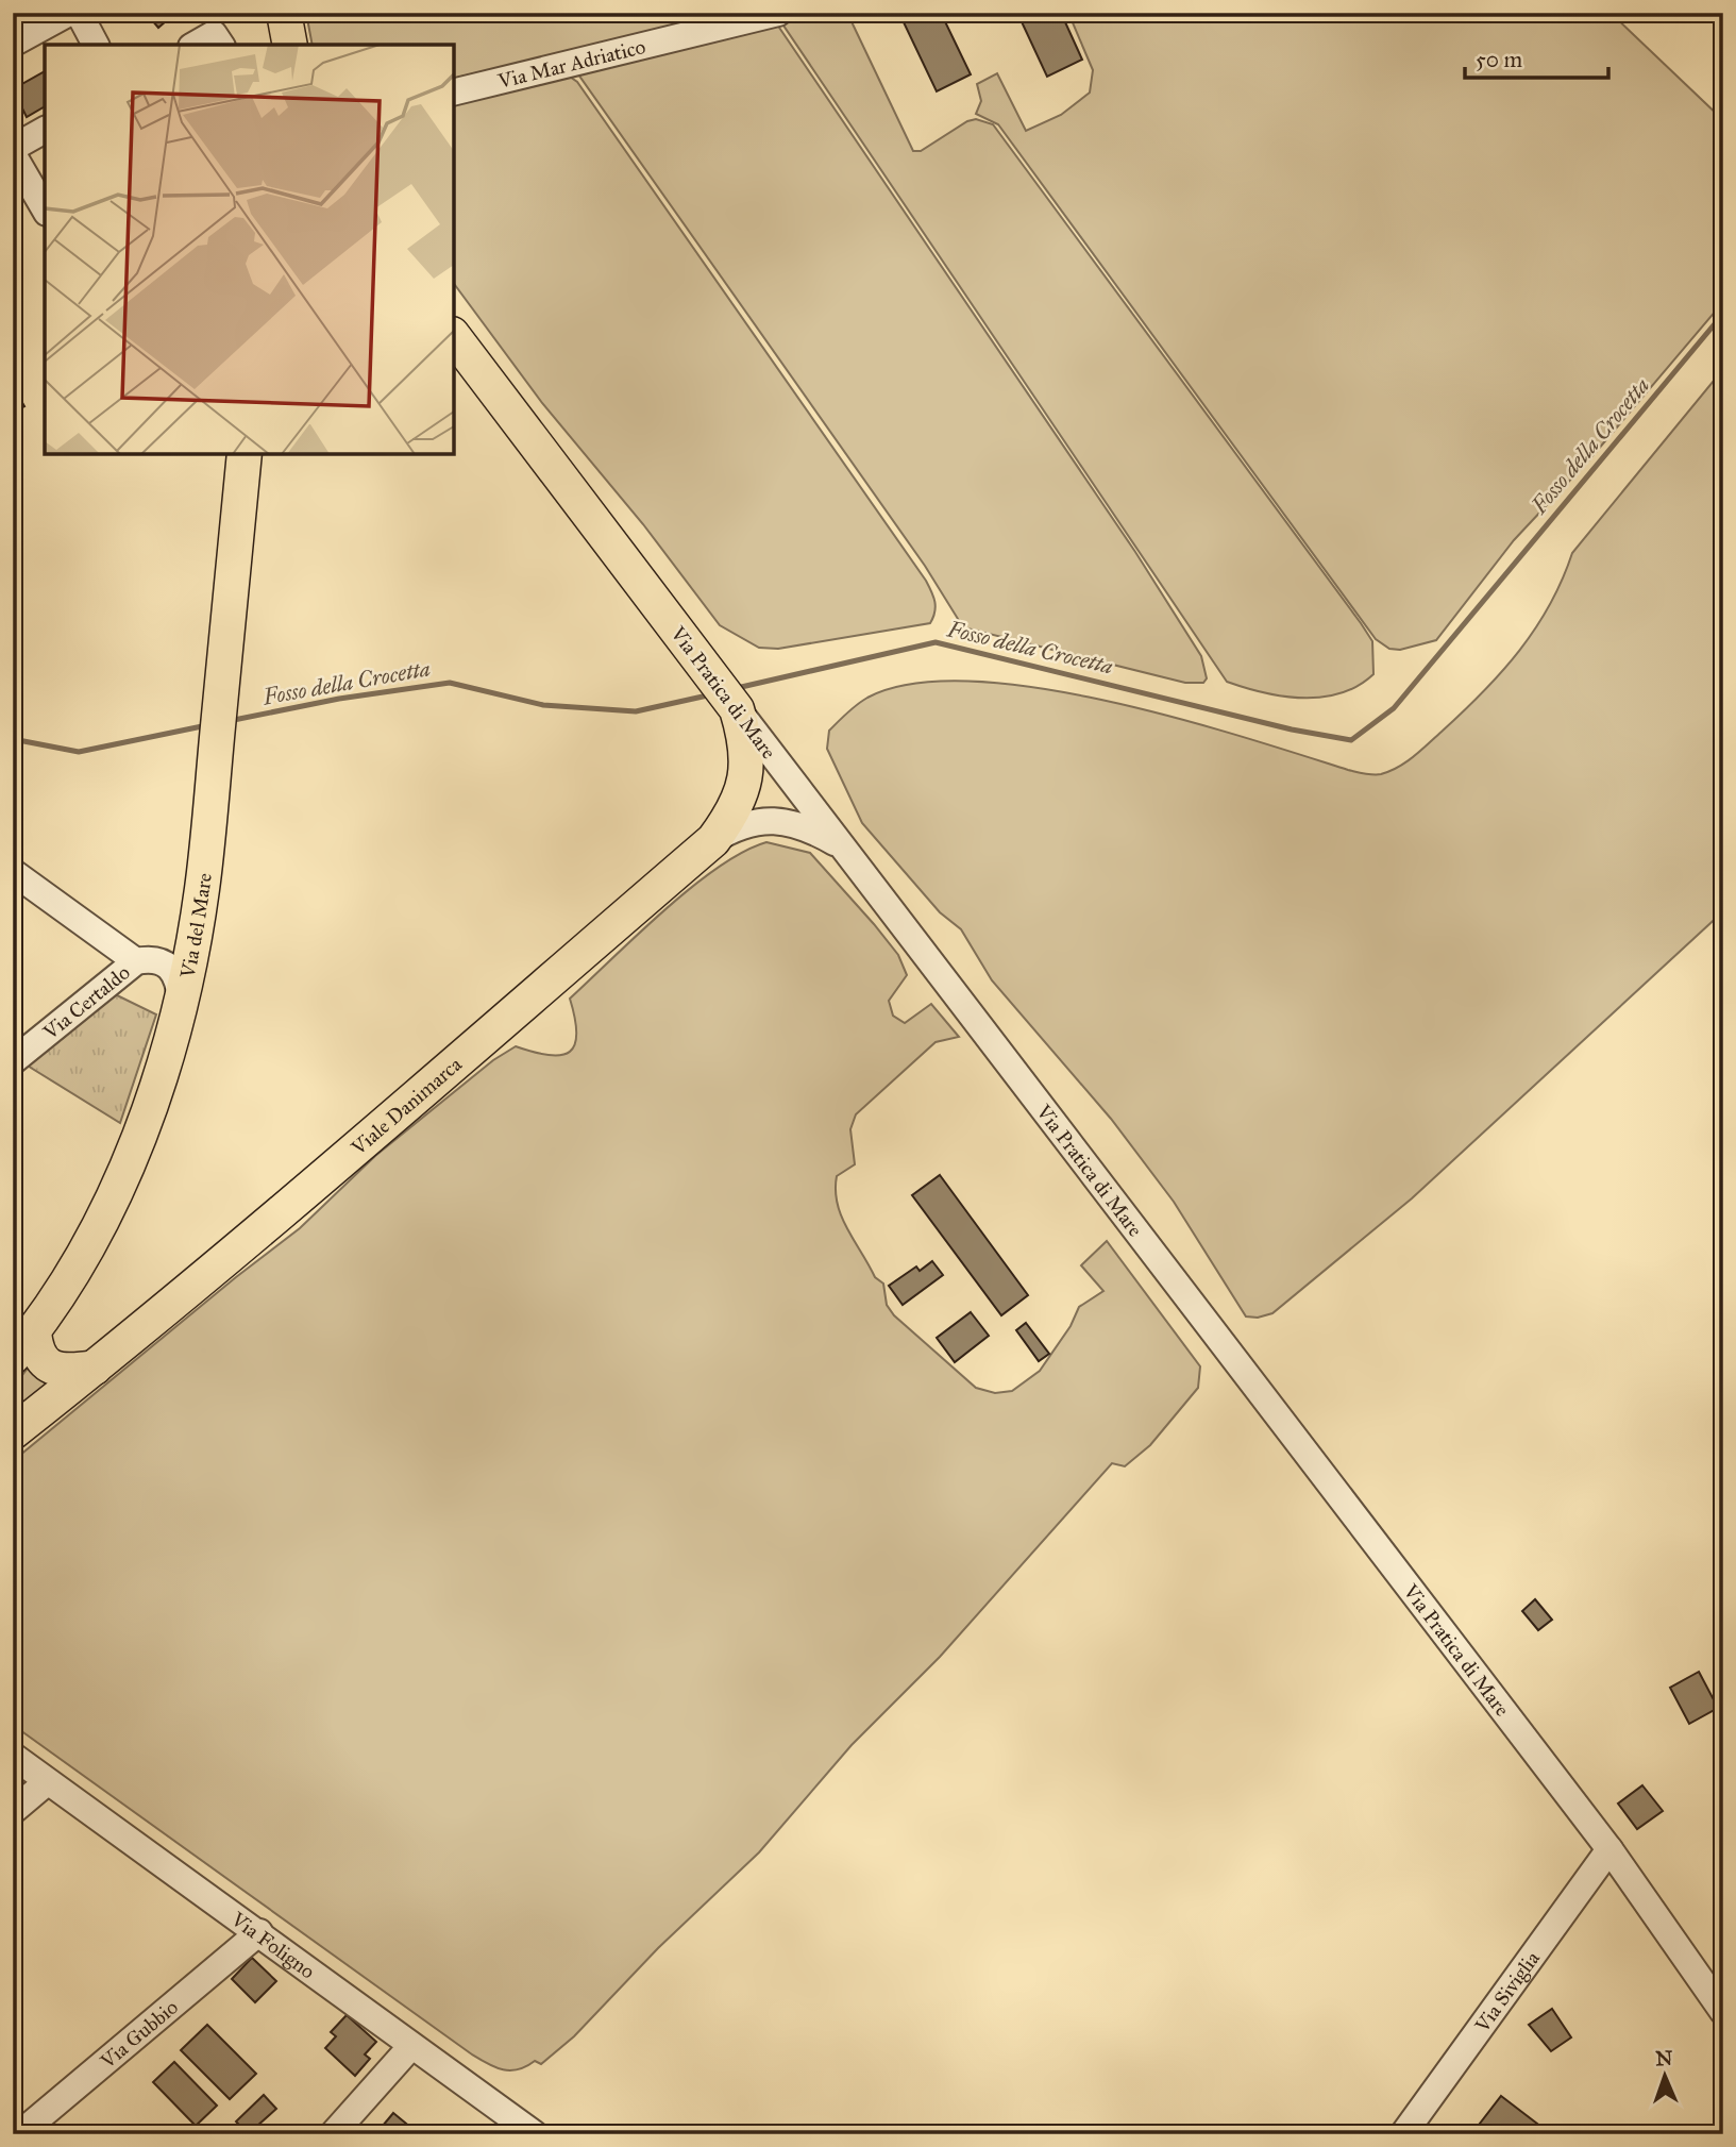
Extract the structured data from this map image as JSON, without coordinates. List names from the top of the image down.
{
  "streets": {
    "main road": ["Via Pratica di Mare", "Via del Mare", "Viale Danimarca"],
    "street": [
      "Via Mar Adriatico",
      "Via Certaldo",
      "Via Foligno",
      "Via Siviglia",
      "Via Gubbio"
    ]
  },
  "crossings": [
    ["Via Pratica di Mare", "Viale Danimarca"],
    ["Via Pratica di Mare", "Via Siviglia"],
    ["Via del Mare", "Via Certaldo"],
    ["Via Foligno", "Via Gubbio"]
  ],
  "water": ["Fosso della Crocetta"],
  "scale_bar": "50 m",
  "north": "top"
}
